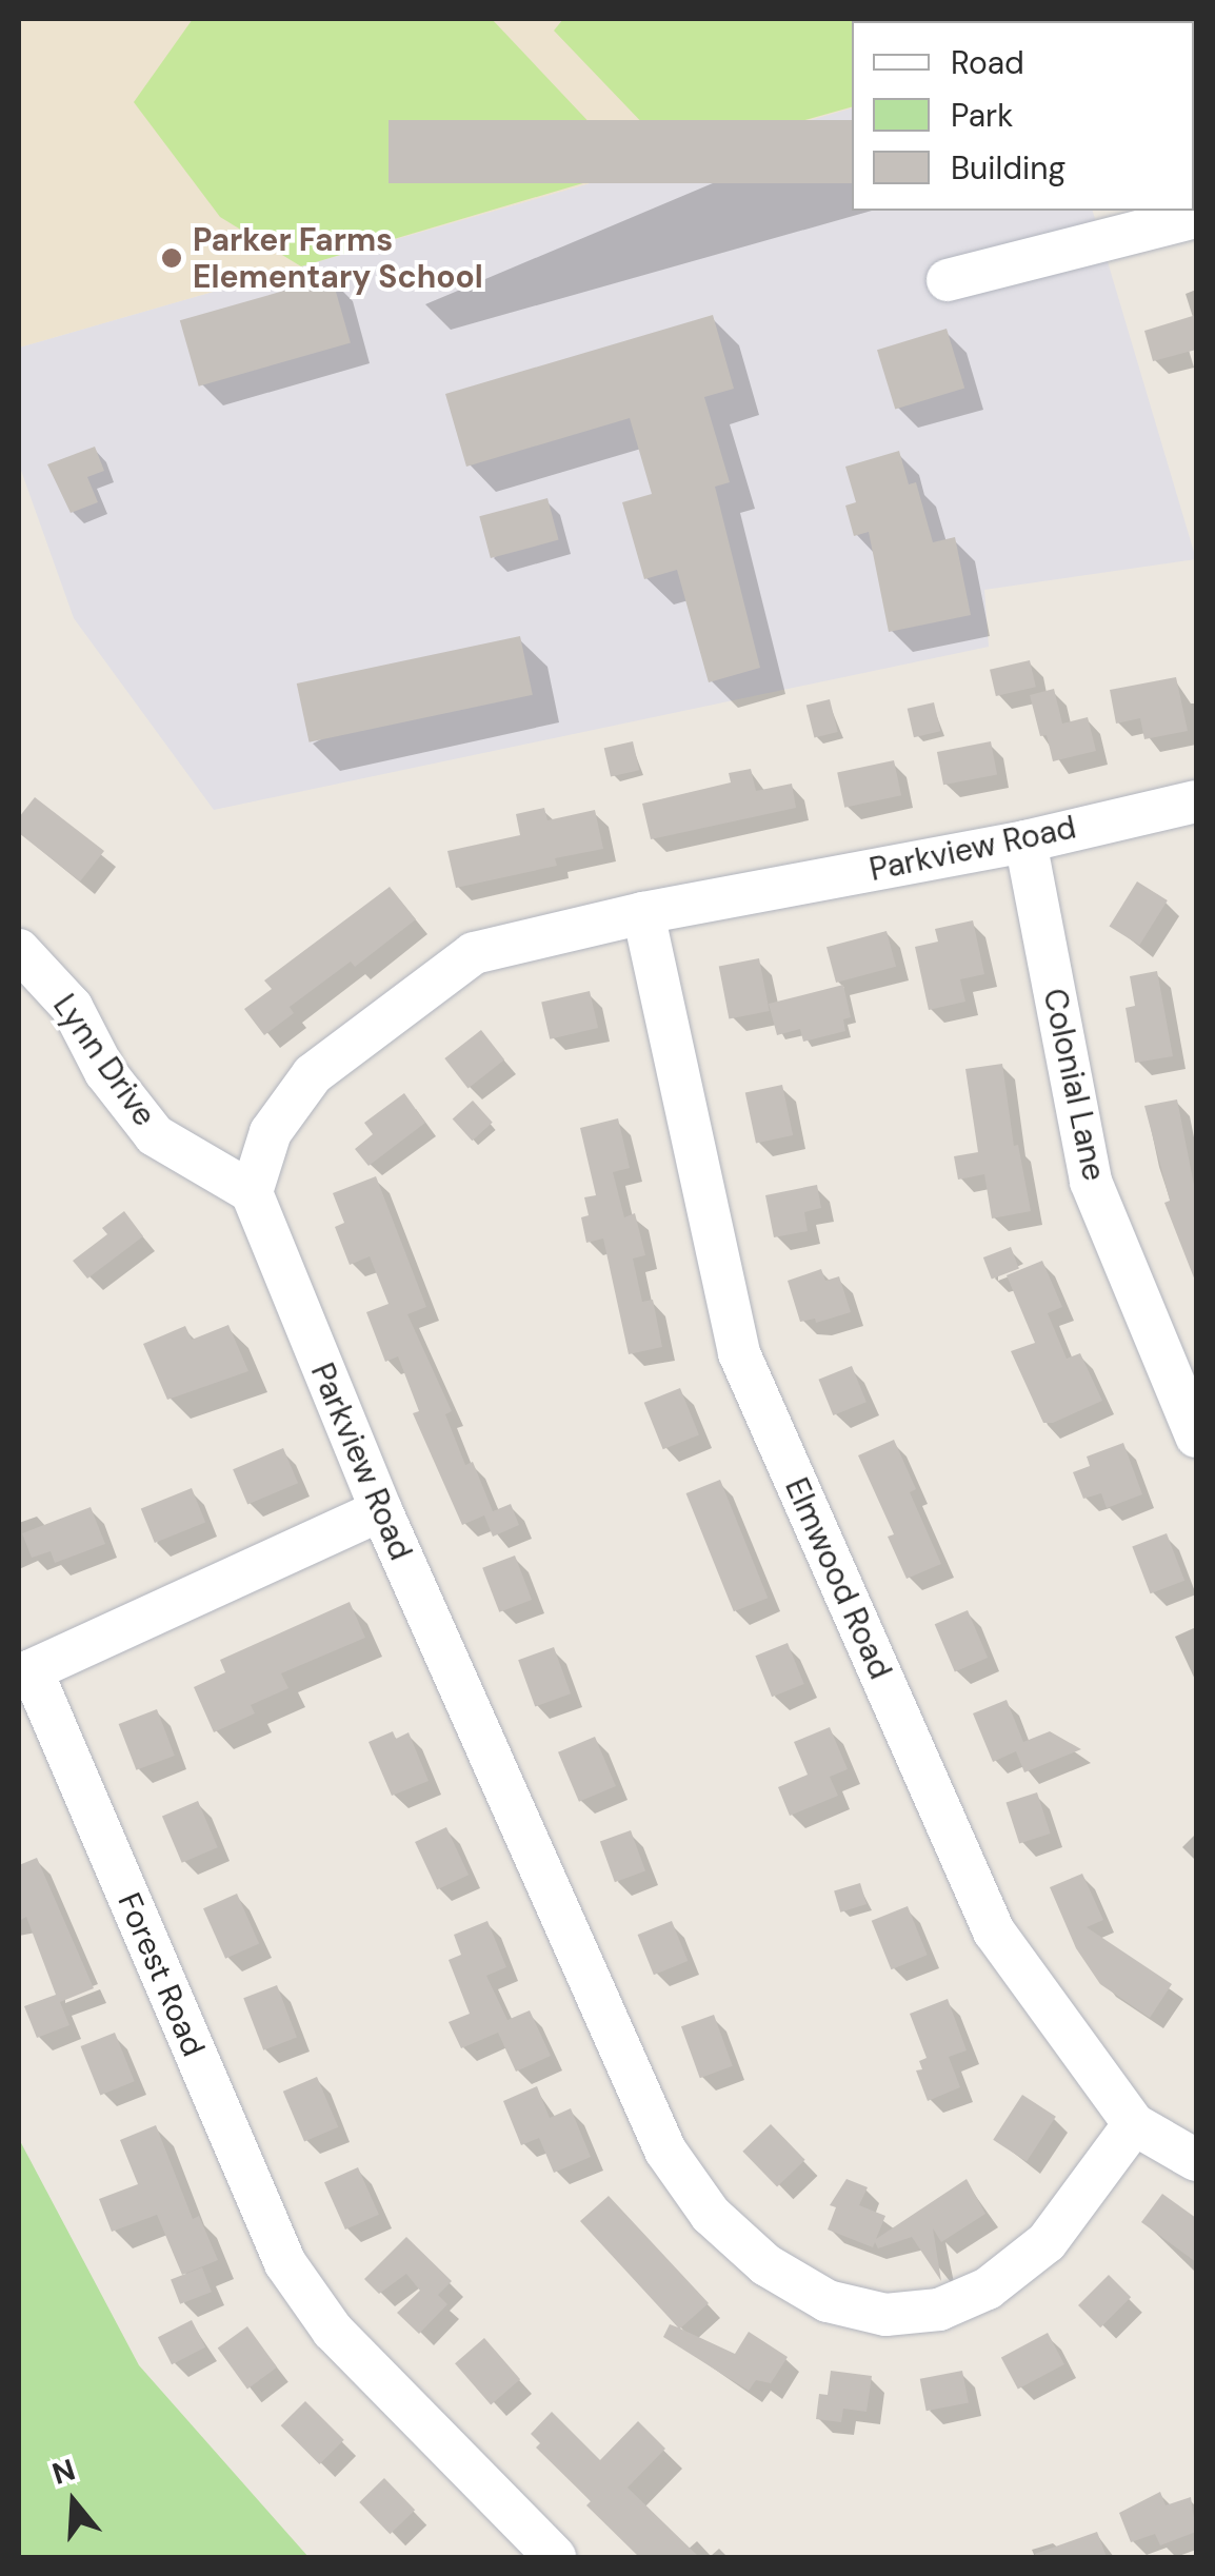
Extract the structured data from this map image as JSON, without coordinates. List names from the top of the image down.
{
  "streets": {
    "street": [
      "Parkview Road",
      "Lynn Drive",
      "Colonial Lane",
      "Elmwood Road",
      "Forest Road"
    ]
  },
  "crossings": [
    ["Parkview Road", "Lynn Drive"],
    ["Parkview Road", "Colonial Lane"],
    ["Parkview Road", "Elmwood Road"],
    ["Parkview Road", "Forest Road"]
  ],
  "places": ["Parker Farms Elementary School"],
  "legend": ["Road", "Park", "Building"],
  "north": "top"
}
